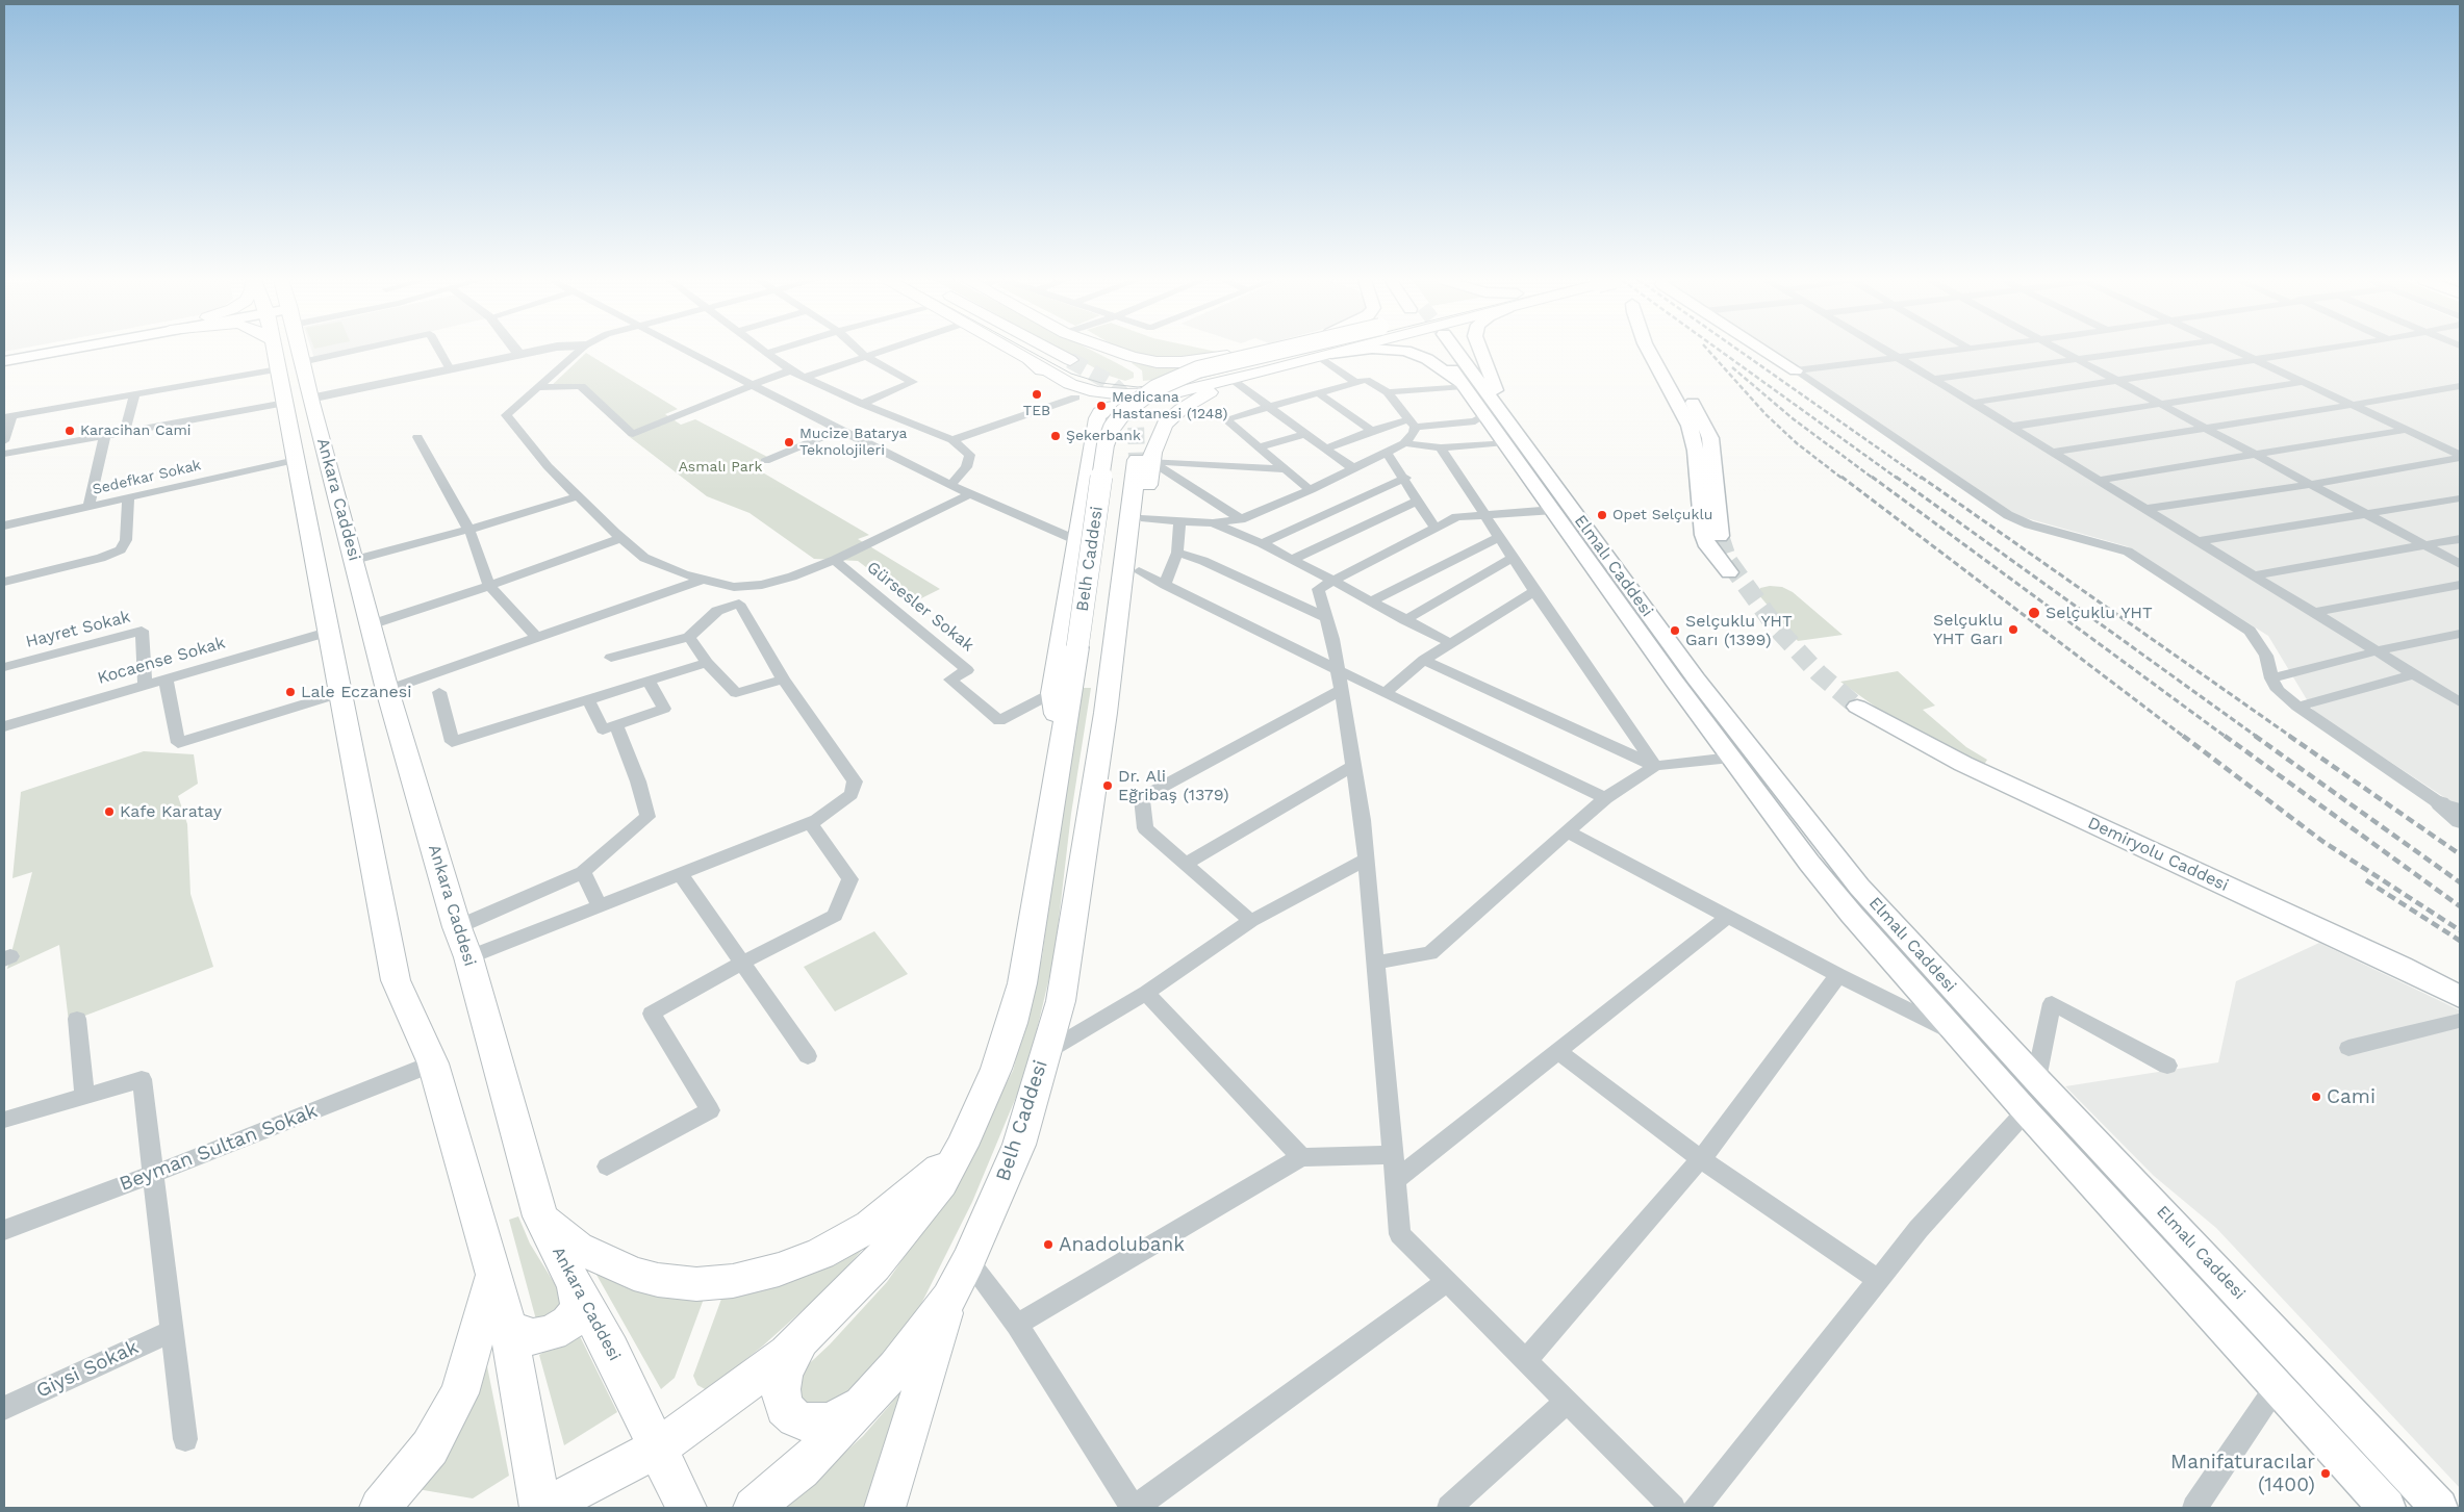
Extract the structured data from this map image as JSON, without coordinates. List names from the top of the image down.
{
  "streets": {
    "main road": [
      "Ankara Caddesi",
      "Belh Caddesi",
      "Elmalı Caddesi",
      "Demiryolu Caddesi"
    ],
    "street": [
      "Sedefkar Sokak",
      "Gürsesler Sokak",
      "Hayret Sokak",
      "Kocaense Sokak",
      "Beyman Sultan Sokak",
      "Giysi Sokak"
    ]
  },
  "crossings": [
    ["Sedefkar Sokak", "Ankara Caddesi"],
    ["Ankara Caddesi", "Belh Caddesi"],
    ["Ankara Caddesi", "Kocaense Sokak"],
    ["Ankara Caddesi", "Beyman Sultan Sokak"],
    ["Belh Caddesi", "Gürsesler Sokak"],
    ["Hayret Sokak", "Kocaense Sokak"]
  ],
  "parks": ["Asmalı Park"],
  "places": [
    "TEB",
    "Medicana Hastanesi (1248)",
    "Karacihan Cami",
    "Şekerbank",
    "Mucize Batarya Teknolojileri",
    "Opet Selçuklu",
    "Selçuklu YHT",
    "Selçuklu YHT Garı",
    "Selçuklu YHT Garı (1399)",
    "Lale Eczanesi",
    "Dr. Ali Eğribaş (1379)",
    "Kafe Karatay",
    "Cami",
    "Anadolubank",
    "Manifaturacılar (1400)"
  ]
}
